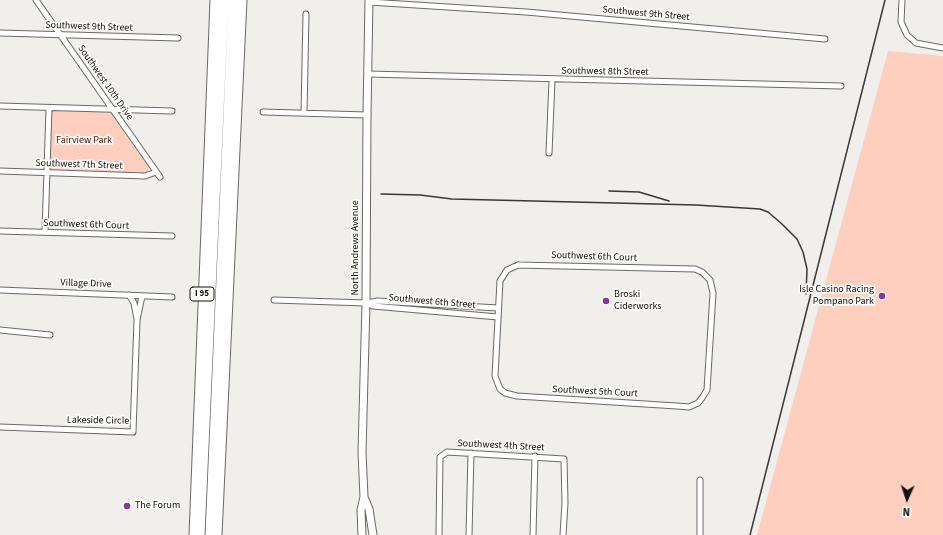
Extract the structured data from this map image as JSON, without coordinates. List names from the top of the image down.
{
  "streets": {
    "highway": ["I 95"],
    "main road": ["North Andrews Avenue"],
    "street": [
      "Southwest 9th Street",
      "Southwest 8th Street",
      "Southwest 10th Drive",
      "Southwest 7th Street",
      "Southwest 6th Court",
      "Village Drive",
      "Southwest 6th Street",
      "Southwest 5th Court",
      "Lakeside Circle",
      "Southwest 4th Street"
    ]
  },
  "crossings": [
    ["Southwest 9th Street", "Southwest 10th Drive"],
    ["Southwest 9th Street", "North Andrews Avenue"],
    ["Southwest 8th Street", "North Andrews Avenue"],
    ["Southwest 10th Drive", "Southwest 7th Street"],
    ["Southwest 6th Court", "Southwest 6th Street"],
    ["Southwest 6th Court", "Southwest 5th Court"],
    ["North Andrews Avenue", "Southwest 6th Street"],
    ["Village Drive", "Lakeside Circle"],
    ["Southwest 6th Street", "Southwest 5th Court"]
  ],
  "parks": ["Fairview Park"],
  "places": ["Isle Casino Racing Pompano Park", "Broski Ciderworks", "The Forum"],
  "north": "bottom"
}
